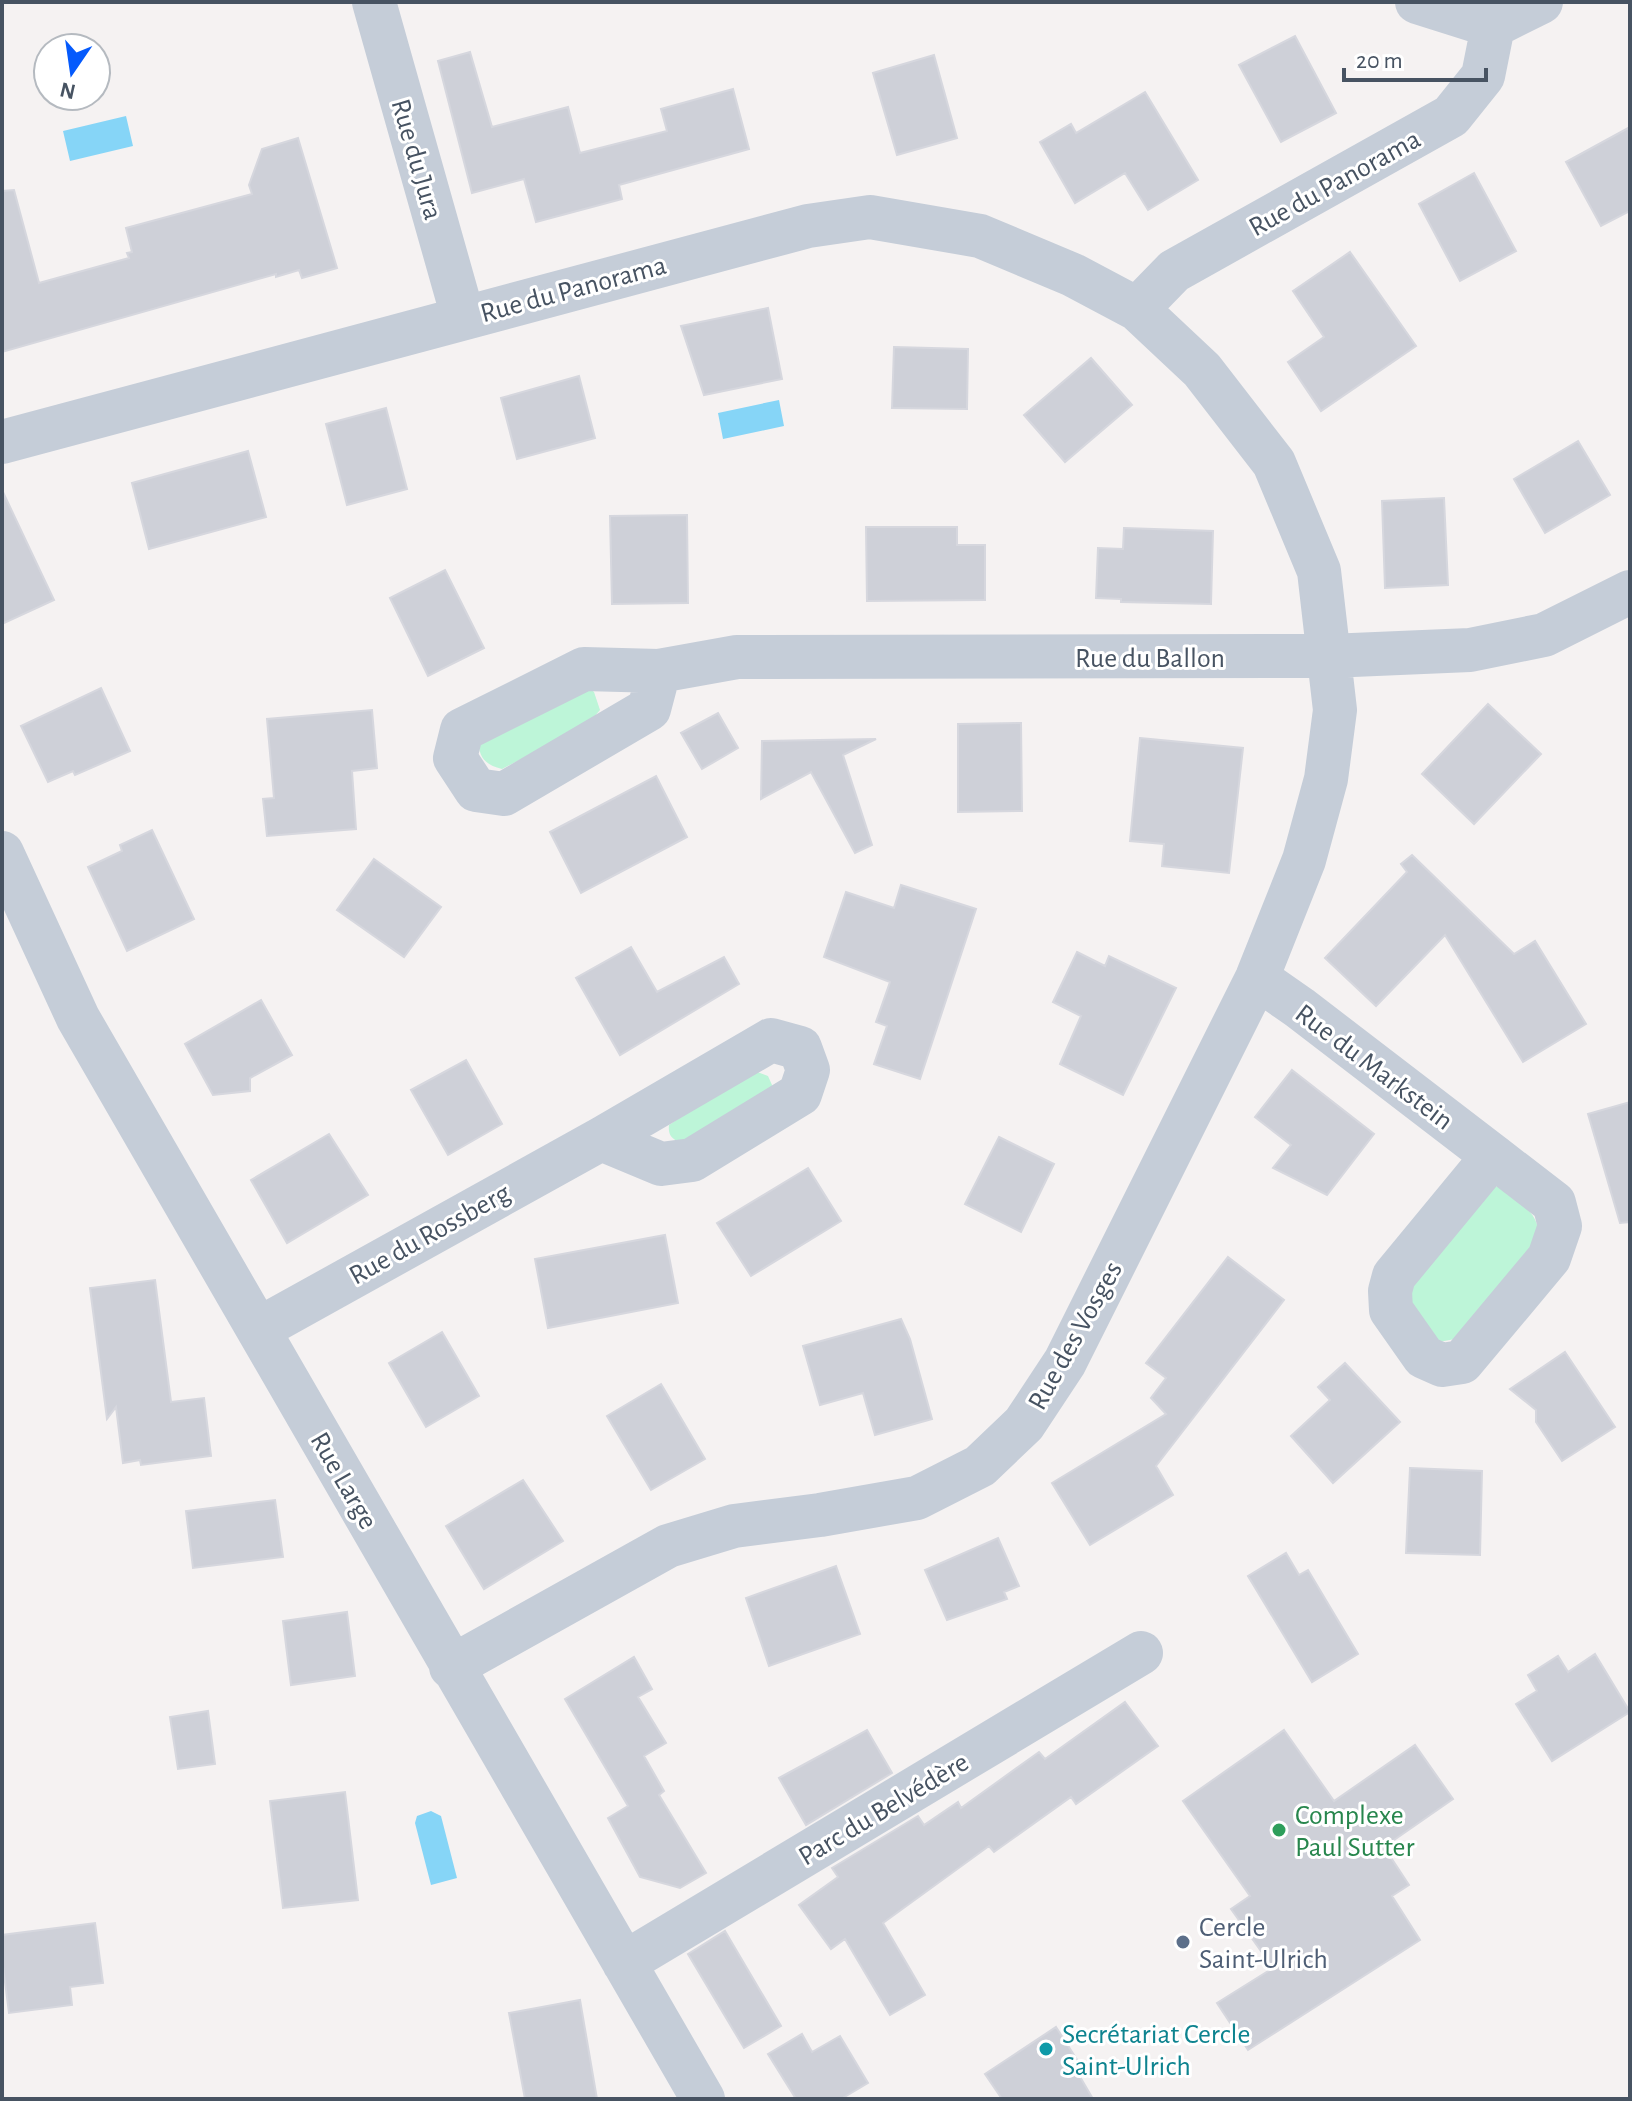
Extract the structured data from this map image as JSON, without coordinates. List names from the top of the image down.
{
  "streets": {
    "street": [
      "Rue du Jura",
      "Rue du Panorama",
      "Rue du Ballon",
      "Rue du Markstein",
      "Rue du Rossberg",
      "Rue des Vosges",
      "Rue Large",
      "Parc du Belvédère"
    ]
  },
  "crossings": [
    ["Rue du Jura", "Rue du Panorama"],
    ["Rue du Panorama", "Rue du Ballon"],
    ["Rue du Panorama", "Rue des Vosges"],
    ["Rue du Ballon", "Rue des Vosges"],
    ["Rue du Markstein", "Rue des Vosges"],
    ["Rue du Rossberg", "Rue Large"],
    ["Rue des Vosges", "Rue Large"],
    ["Rue Large", "Parc du Belvédère"]
  ],
  "places": ["Complexe Paul Sutter", "Cercle Saint-Ulrich", "Secrétariat Cercle Saint-Ulrich"],
  "scale_bar": "20 m",
  "north": "bottom"
}
